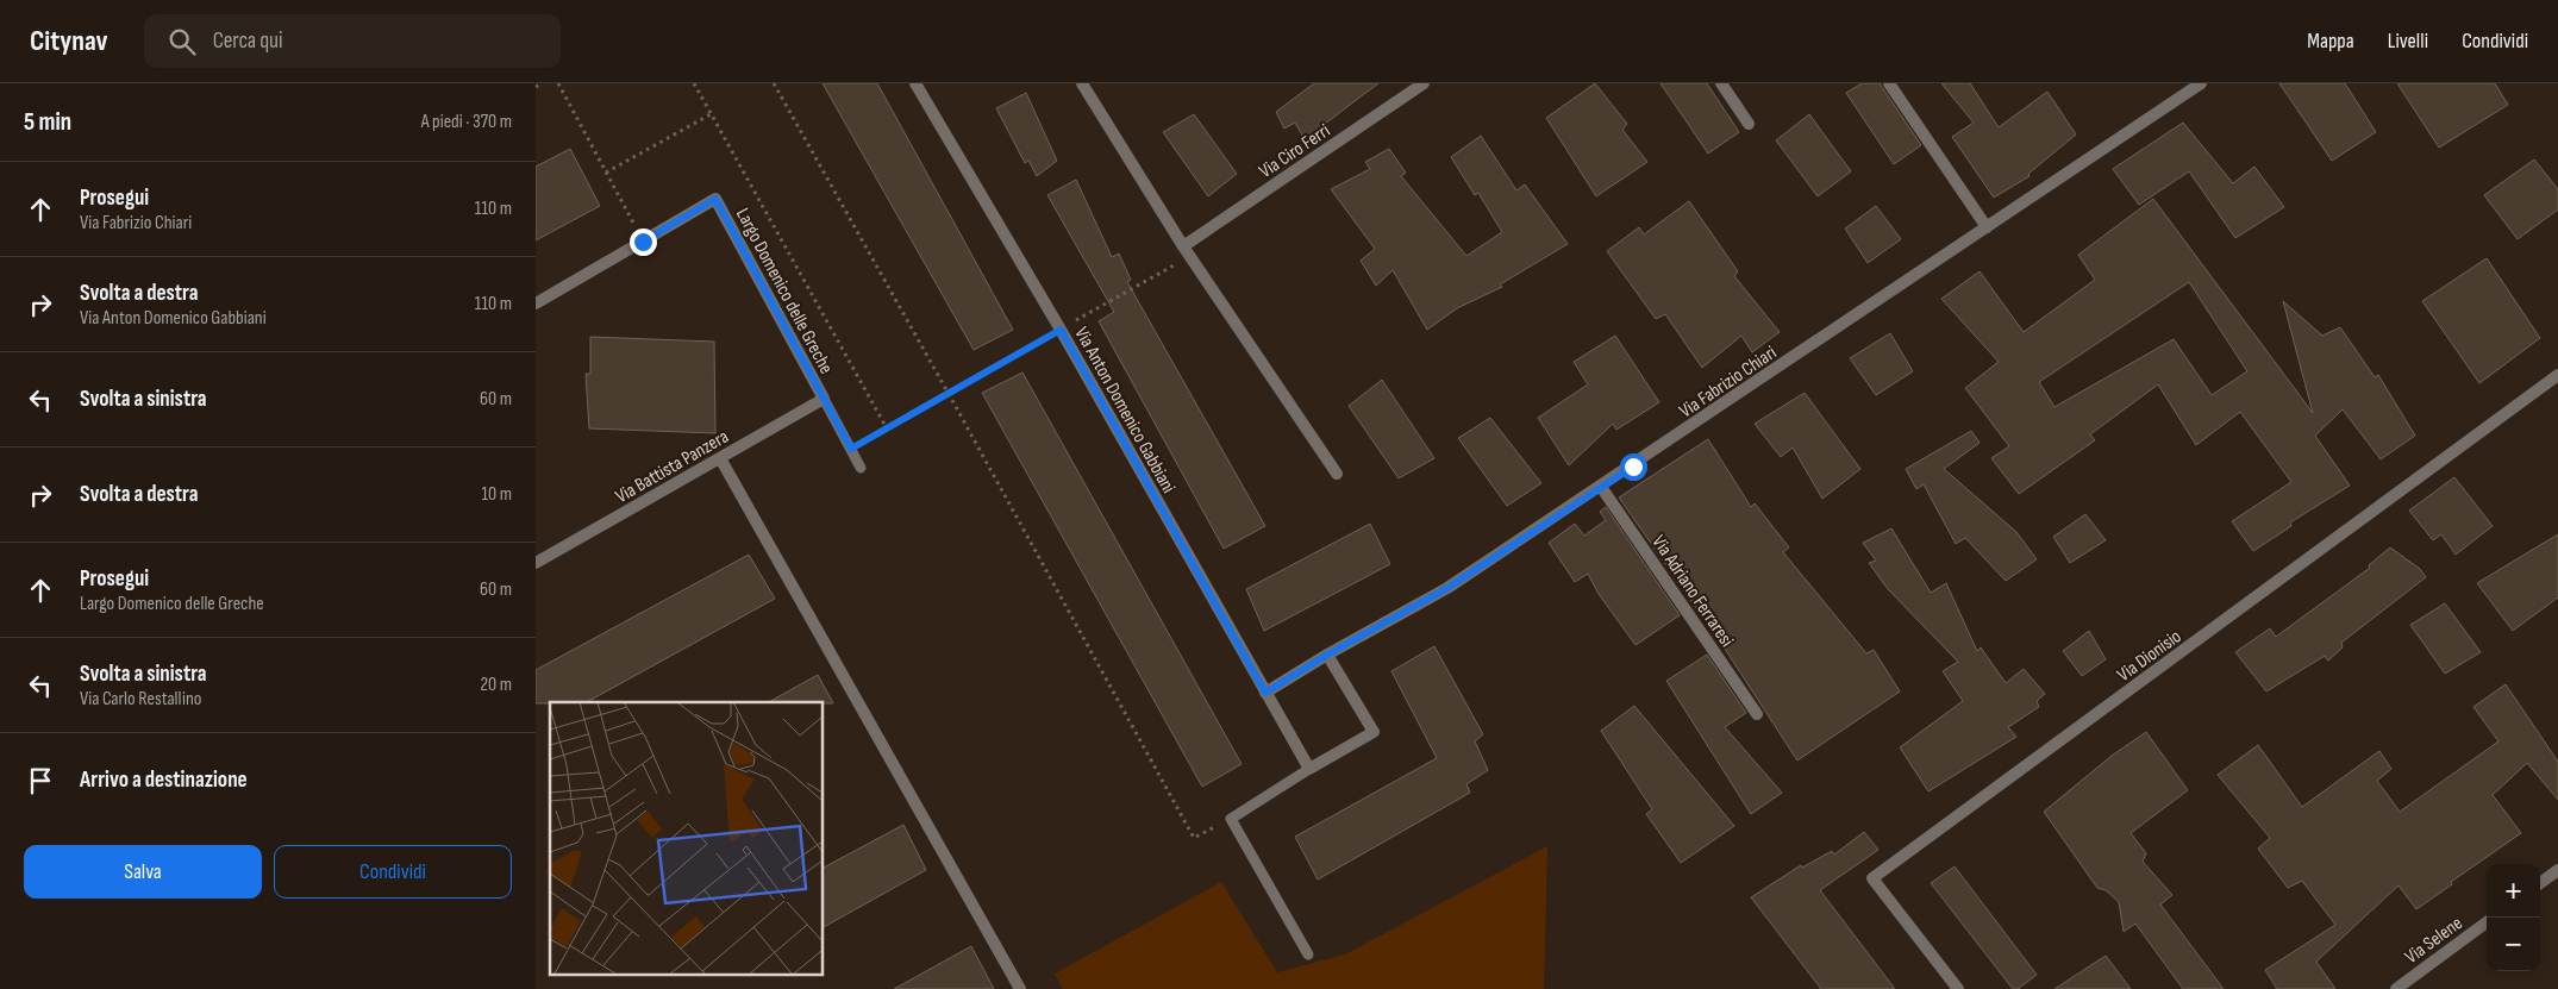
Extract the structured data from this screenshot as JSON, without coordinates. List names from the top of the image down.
{
  "streets": {
    "street": [
      "Via Ciro Ferri",
      "Largo Domenico delle Greche",
      "Via Fabrizio Chiari",
      "Via Anton Domenico Gabbiani",
      "Via Battista Panzera",
      "Via Adriano Ferraresi",
      "Via Dionisio",
      "Via Selene"
    ]
  },
  "crossings": [
    ["Largo Domenico delle Greche", "Via Battista Panzera"],
    ["Via Fabrizio Chiari", "Via Anton Domenico Gabbiani"],
    ["Via Fabrizio Chiari", "Via Adriano Ferraresi"]
  ],
  "page": {
    "header": "Citynav",
    "search": "Cerca qui",
    "nav": ["Mappa", "Livelli", "Condividi"],
    "heading": ["5 min", "A piedi · 370 m"],
    "list": [
      ["Prosegui", "Via Fabrizio Chiari", "110 m"],
      ["Svolta a destra", "Via Anton Domenico Gabbiani", "110 m"],
      ["Svolta a sinistra", "60 m"],
      ["Svolta a destra", "10 m"],
      ["Prosegui", "Largo Domenico delle Greche", "60 m"],
      ["Svolta a sinistra", "Via Carlo Restallino", "20 m"],
      "Arrivo a destinazione"
    ],
    "buttons": ["Salva", "Condividi"],
    "map_buttons": ["+", "−"]
  }
}
